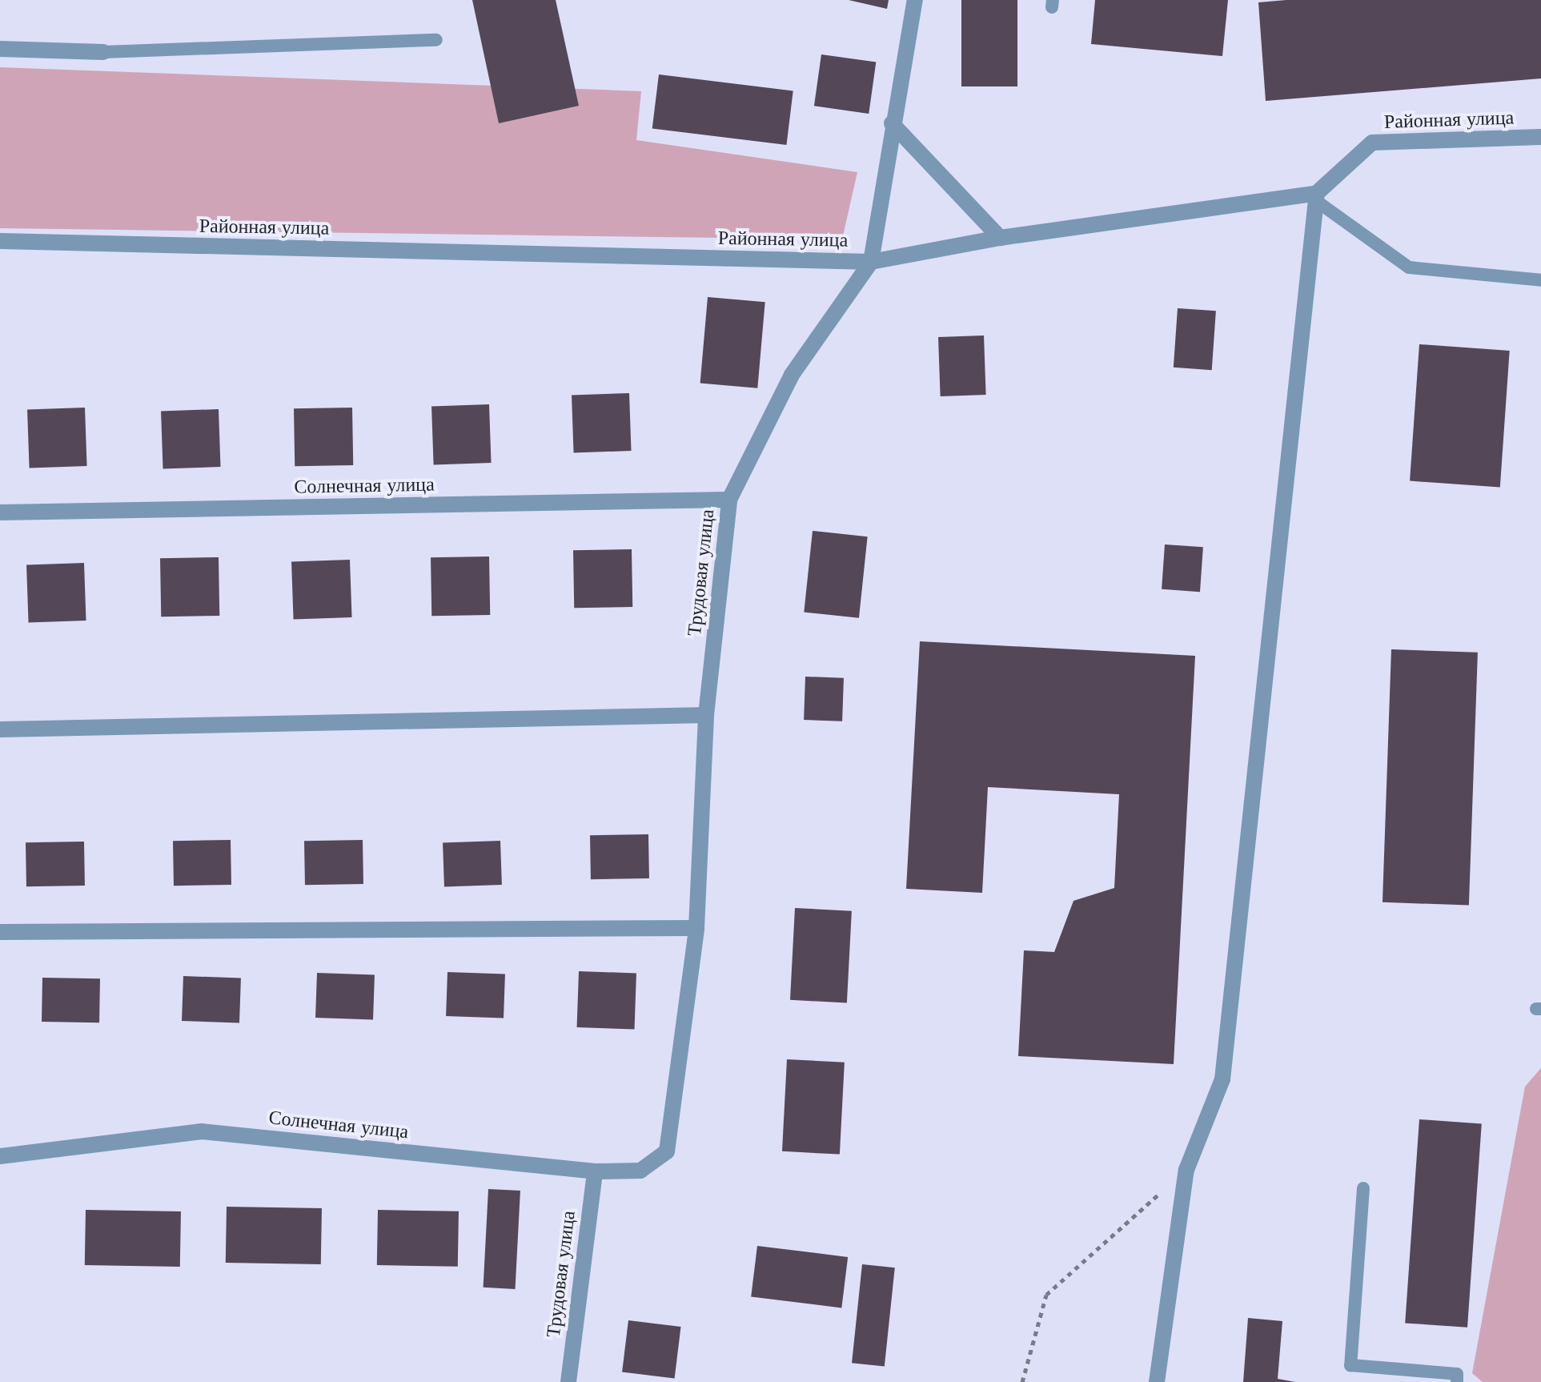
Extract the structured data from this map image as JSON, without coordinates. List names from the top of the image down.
{
  "streets": {
    "street": ["Районная улица", "Солнечная улица", "Трудовая улица"]
  },
  "crossings": [
    ["Районная улица", "Трудовая улица"],
    ["Солнечная улица", "Трудовая улица"]
  ]
}
